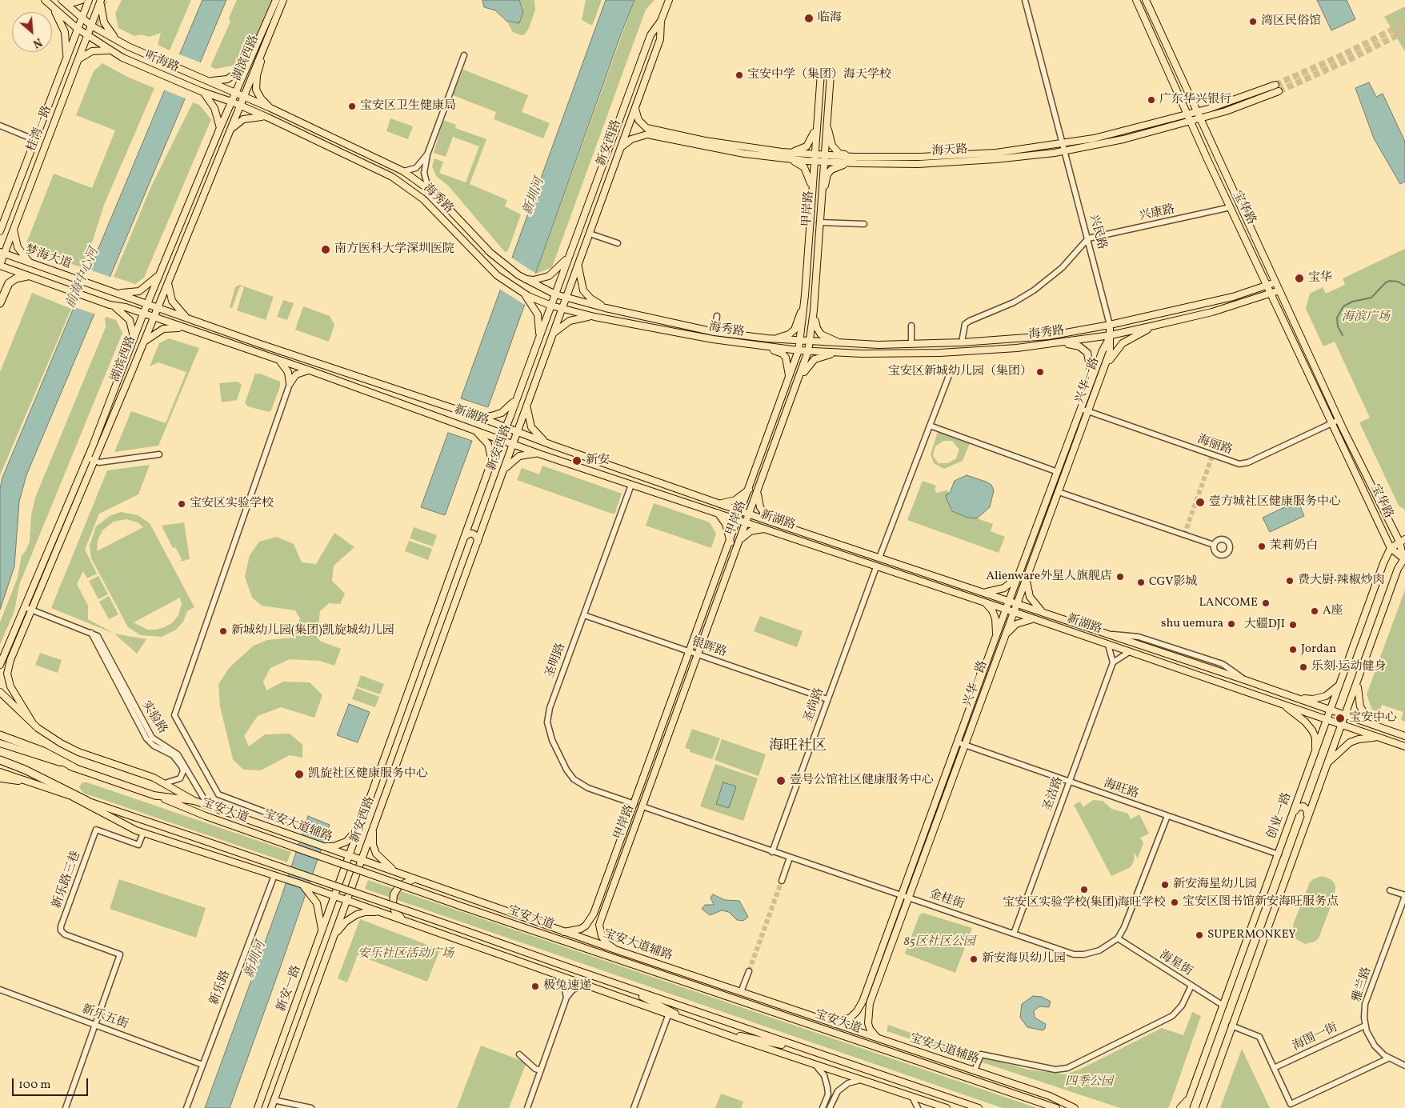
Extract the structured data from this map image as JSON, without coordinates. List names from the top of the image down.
{
  "streets": {
    "main road": [
      "湖滨西路",
      "听海路",
      "桂湾一路",
      "新安西路",
      "海天路",
      "海秀路",
      "宝华路",
      "甲岸路",
      "梦海大道",
      "兴华一路",
      "新湖路",
      "宝安大道",
      "创业一路",
      "宝安大道辅路",
      "新安一路"
    ],
    "street": [
      "兴康路",
      "兴民路",
      "海丽路",
      "银晖路",
      "圣明路",
      "圣尚路",
      "实验路",
      "海旺路",
      "圣洁路",
      "新乐路三巷",
      "金桂街",
      "海星街",
      "雅兰路",
      "新乐路",
      "新乐五街",
      "海围一街"
    ]
  },
  "crossings": [
    ["湖滨西路", "听海路"],
    ["湖滨西路", "海秀路"],
    ["湖滨西路", "梦海大道"],
    ["湖滨西路", "新湖路"],
    ["湖滨西路", "实验路"],
    ["听海路", "桂湾一路"],
    ["听海路", "海秀路"],
    ["桂湾一路", "梦海大道"],
    ["新安西路", "海天路"],
    ["新安西路", "海秀路"],
    ["新安西路", "新湖路"],
    ["新安西路", "宝安大道辅路"],
    ["新安西路", "新安一路"],
    ["海天路", "宝华路"],
    ["海天路", "甲岸路"],
    ["海天路", "兴民路"],
    ["海秀路", "宝华路"],
    ["海秀路", "甲岸路"],
    ["海秀路", "兴民路"],
    ["海秀路", "兴华一路"],
    ["宝华路", "兴康路"],
    ["宝华路", "海丽路"],
    ["宝华路", "创业一路"],
    ["甲岸路", "新湖路"],
    ["甲岸路", "银晖路"],
    ["甲岸路", "圣明路"],
    ["甲岸路", "宝安大道辅路"],
    ["甲岸路", "金桂街"],
    ["兴康路", "兴民路"],
    ["兴民路", "兴华一路"],
    ["梦海大道", "新湖路"],
    ["兴华一路", "新湖路"],
    ["兴华一路", "海丽路"],
    ["兴华一路", "海旺路"],
    ["兴华一路", "宝安大道辅路"],
    ["兴华一路", "金桂街"],
    ["新湖路", "圣明路"],
    ["新湖路", "圣尚路"],
    ["新湖路", "创业一路"],
    ["银晖路", "圣明路"],
    ["银晖路", "圣尚路"],
    ["圣尚路", "金桂街"],
    ["实验路", "宝安大道辅路"],
    ["海旺路", "圣洁路"],
    ["海旺路", "创业一路"],
    ["圣洁路", "金桂街"],
    ["创业一路", "海星街"],
    ["新乐路三巷", "新乐五街"],
    ["金桂街", "海星街"],
    ["雅兰路", "海围一街"],
    ["新乐路", "新乐五街"]
  ],
  "districts": ["海旺社区"],
  "water": ["新圳河", "前海中心河"],
  "parks": [
    "海滨广场",
    "85区社区公园",
    "安乐社区活动广场",
    "四季公园"
  ],
  "places": [
    "临海",
    "湾区民俗馆",
    "宝安中学（集团）海天学校",
    "广东华兴银行",
    "宝安区卫生健康局",
    "南方医科大学深圳医院",
    "宝华",
    "宝安区新城幼儿园（集团）",
    "新安",
    "壹方城社区健康服务中心",
    "宝安区实验学校",
    "茉莉奶白",
    "Alienware外星人旗舰店",
    "费大厨·辣椒炒肉",
    "CGV影城",
    "LANCOME",
    "A座",
    "shu uemura",
    "大疆DJI",
    "新城幼儿园(集团)凯旋城幼儿园",
    "Jordan",
    "乐刻·运动健身",
    "宝安中心",
    "凯旋社区健康服务中心",
    "壹号公馆社区健康服务中心",
    "新安海星幼儿园",
    "宝安区实验学校(集团)海旺学校",
    "宝安区图书馆新安海旺服务点",
    "SUPERMONKEY",
    "新安海贝幼儿园",
    "极兔速递"
  ],
  "scale_bar": "100 m",
  "north": "bottom right"
}
